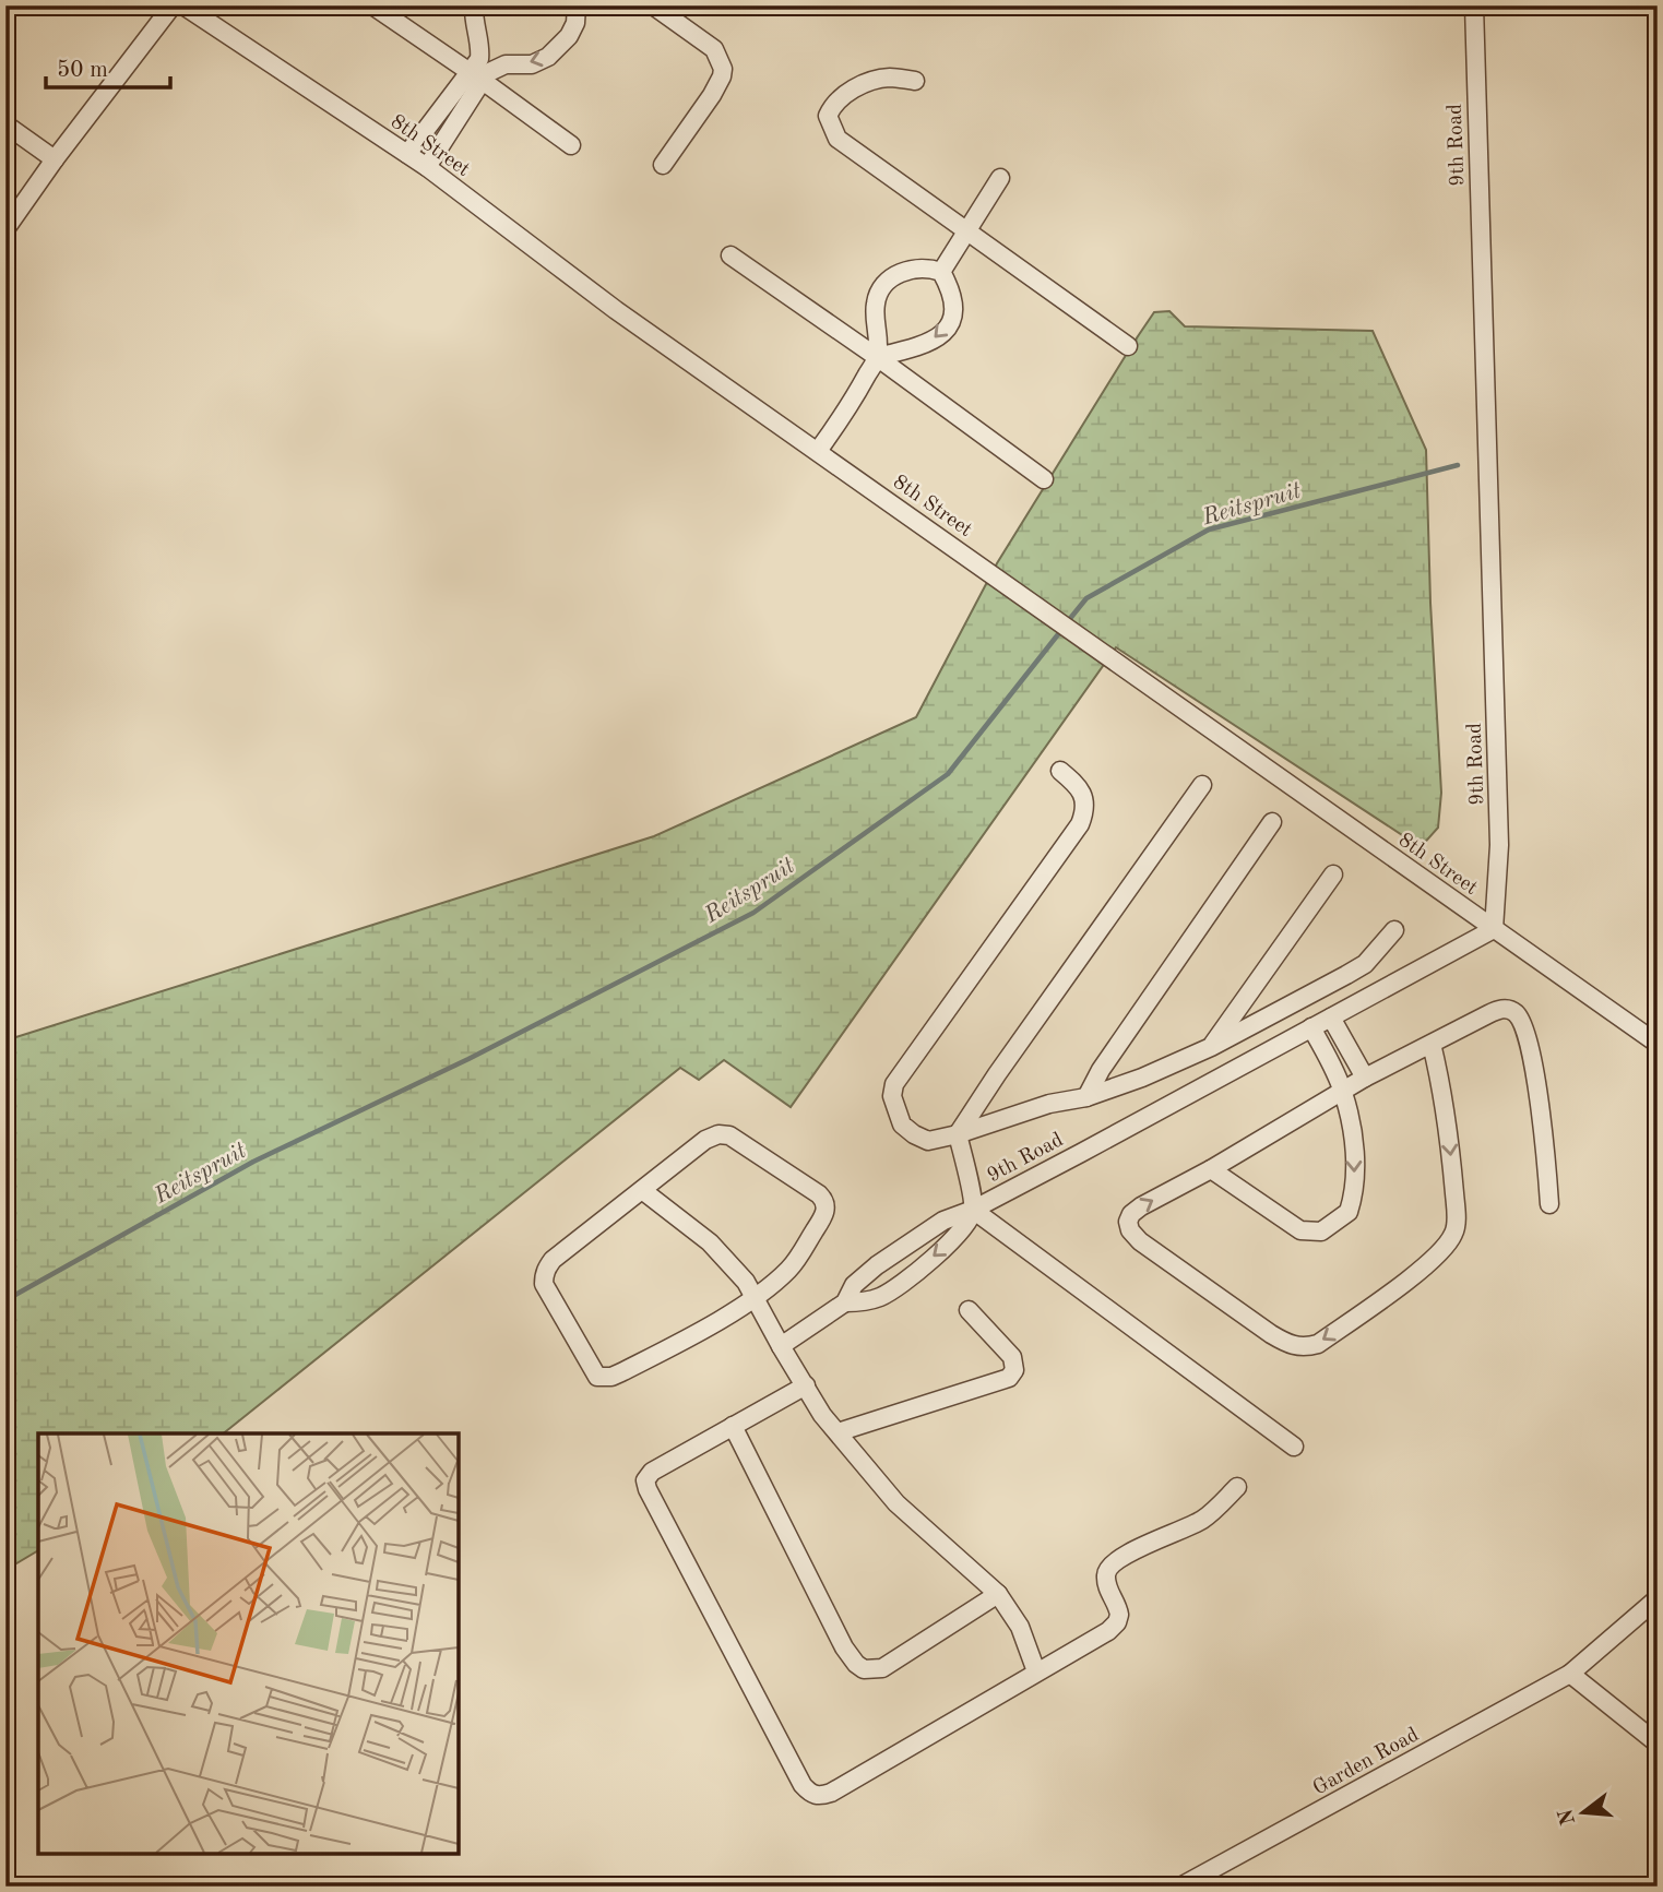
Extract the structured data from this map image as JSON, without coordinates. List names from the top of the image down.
{
  "streets": {
    "street": ["8th Street", "9th Road", "Garden Road"]
  },
  "crossings": [
    ["8th Street", "9th Road"]
  ],
  "water": ["Reitspruit"],
  "scale_bar": "50 m",
  "north": "left"
}
